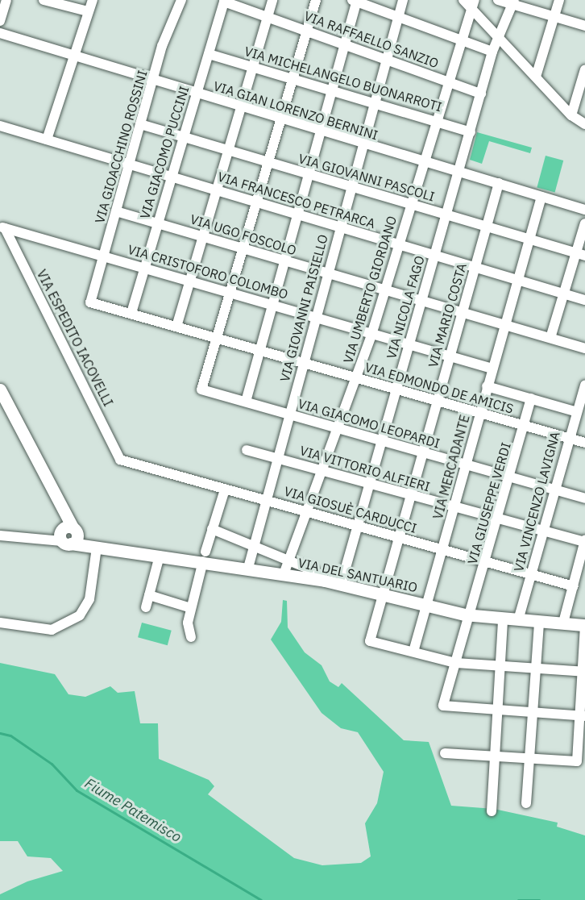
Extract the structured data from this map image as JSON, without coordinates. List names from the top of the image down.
{
  "streets": {
    "main road": ["VIA DEL SANTUARIO"],
    "street": [
      "VIA RAFFAELLO SANZIO",
      "VIA MICHELANGELO BUONARROTI",
      "VIA GIAN LORENZO BERNINI",
      "VIA GIOACCHINO ROSSINI",
      "VIA GIACOMO PUCCINI",
      "VIA GIOVANNI PASCOLI",
      "VIA FRANCESCO PETRARCA",
      "VIA UGO FOSCOLO",
      "VIA CRISTOFORO COLOMBO",
      "VIA UMBERTO GIORDANO",
      "VIA NICOLA FAGO",
      "VIA GIOVANNI PAISIELLO",
      "VIA MARIO COSTA",
      "VIA ESPEDITO IACOVELLI",
      "VIA EDMONDO DE AMICIS",
      "VIA GIACOMO LEOPARDI",
      "VIA MERCADANTE",
      "VIA VITTORIO ALFIERI",
      "VIA VINCENZO LAVIGNA",
      "VIA GIUSEPPE VERDI",
      "VIA GIOSUÈ CARDUCCI"
    ]
  },
  "crossings": [
    ["VIA RAFFAELLO SANZIO", "VIA GIACOMO PUCCINI"],
    ["VIA RAFFAELLO SANZIO", "VIA UMBERTO GIORDANO"],
    ["VIA RAFFAELLO SANZIO", "VIA NICOLA FAGO"],
    ["VIA RAFFAELLO SANZIO", "VIA GIOVANNI PAISIELLO"],
    ["VIA MICHELANGELO BUONARROTI", "VIA GIACOMO PUCCINI"],
    ["VIA MICHELANGELO BUONARROTI", "VIA UMBERTO GIORDANO"],
    ["VIA MICHELANGELO BUONARROTI", "VIA NICOLA FAGO"],
    ["VIA MICHELANGELO BUONARROTI", "VIA GIOVANNI PAISIELLO"],
    ["VIA GIAN LORENZO BERNINI", "VIA GIOACCHINO ROSSINI"],
    ["VIA GIAN LORENZO BERNINI", "VIA GIACOMO PUCCINI"],
    ["VIA GIAN LORENZO BERNINI", "VIA UMBERTO GIORDANO"],
    ["VIA GIAN LORENZO BERNINI", "VIA NICOLA FAGO"],
    ["VIA GIAN LORENZO BERNINI", "VIA GIOVANNI PAISIELLO"],
    ["VIA GIAN LORENZO BERNINI", "VIA MARIO COSTA"],
    ["VIA GIAN LORENZO BERNINI", "VIA MERCADANTE"],
    ["VIA GIOACCHINO ROSSINI", "VIA GIOVANNI PASCOLI"],
    ["VIA GIOACCHINO ROSSINI", "VIA FRANCESCO PETRARCA"],
    ["VIA GIOACCHINO ROSSINI", "VIA UGO FOSCOLO"],
    ["VIA GIOACCHINO ROSSINI", "VIA CRISTOFORO COLOMBO"],
    ["VIA GIOACCHINO ROSSINI", "VIA EDMONDO DE AMICIS"],
    ["VIA GIACOMO PUCCINI", "VIA GIOVANNI PASCOLI"],
    ["VIA GIACOMO PUCCINI", "VIA FRANCESCO PETRARCA"],
    ["VIA GIACOMO PUCCINI", "VIA UGO FOSCOLO"],
    ["VIA GIACOMO PUCCINI", "VIA CRISTOFORO COLOMBO"],
    ["VIA GIACOMO PUCCINI", "VIA EDMONDO DE AMICIS"],
    ["VIA GIOVANNI PASCOLI", "VIA UMBERTO GIORDANO"],
    ["VIA GIOVANNI PASCOLI", "VIA NICOLA FAGO"],
    ["VIA GIOVANNI PASCOLI", "VIA GIOVANNI PAISIELLO"],
    ["VIA GIOVANNI PASCOLI", "VIA MARIO COSTA"],
    ["VIA GIOVANNI PASCOLI", "VIA MERCADANTE"],
    ["VIA FRANCESCO PETRARCA", "VIA UMBERTO GIORDANO"],
    ["VIA FRANCESCO PETRARCA", "VIA NICOLA FAGO"],
    ["VIA FRANCESCO PETRARCA", "VIA GIOVANNI PAISIELLO"],
    ["VIA FRANCESCO PETRARCA", "VIA MARIO COSTA"],
    ["VIA FRANCESCO PETRARCA", "VIA MERCADANTE"],
    ["VIA UGO FOSCOLO", "VIA UMBERTO GIORDANO"],
    ["VIA UGO FOSCOLO", "VIA NICOLA FAGO"],
    ["VIA UGO FOSCOLO", "VIA GIOVANNI PAISIELLO"],
    ["VIA UGO FOSCOLO", "VIA MARIO COSTA"],
    ["VIA UGO FOSCOLO", "VIA MERCADANTE"],
    ["VIA CRISTOFORO COLOMBO", "VIA UMBERTO GIORDANO"],
    ["VIA CRISTOFORO COLOMBO", "VIA NICOLA FAGO"],
    ["VIA CRISTOFORO COLOMBO", "VIA GIOVANNI PAISIELLO"],
    ["VIA CRISTOFORO COLOMBO", "VIA MARIO COSTA"],
    ["VIA CRISTOFORO COLOMBO", "VIA ESPEDITO IACOVELLI"],
    ["VIA CRISTOFORO COLOMBO", "VIA MERCADANTE"],
    ["VIA UMBERTO GIORDANO", "VIA EDMONDO DE AMICIS"],
    ["VIA UMBERTO GIORDANO", "VIA GIACOMO LEOPARDI"],
    ["VIA UMBERTO GIORDANO", "VIA VITTORIO ALFIERI"],
    ["VIA UMBERTO GIORDANO", "VIA GIOSUÈ CARDUCCI"],
    ["VIA UMBERTO GIORDANO", "VIA DEL SANTUARIO"],
    ["VIA NICOLA FAGO", "VIA EDMONDO DE AMICIS"],
    ["VIA NICOLA FAGO", "VIA GIACOMO LEOPARDI"],
    ["VIA NICOLA FAGO", "VIA VITTORIO ALFIERI"],
    ["VIA NICOLA FAGO", "VIA GIOSUÈ CARDUCCI"],
    ["VIA NICOLA FAGO", "VIA DEL SANTUARIO"],
    ["VIA GIOVANNI PAISIELLO", "VIA EDMONDO DE AMICIS"],
    ["VIA GIOVANNI PAISIELLO", "VIA GIACOMO LEOPARDI"],
    ["VIA GIOVANNI PAISIELLO", "VIA VITTORIO ALFIERI"],
    ["VIA GIOVANNI PAISIELLO", "VIA GIOSUÈ CARDUCCI"],
    ["VIA GIOVANNI PAISIELLO", "VIA DEL SANTUARIO"],
    ["VIA MARIO COSTA", "VIA EDMONDO DE AMICIS"],
    ["VIA MARIO COSTA", "VIA GIACOMO LEOPARDI"],
    ["VIA MARIO COSTA", "VIA MERCADANTE"],
    ["VIA MARIO COSTA", "VIA VITTORIO ALFIERI"],
    ["VIA MARIO COSTA", "VIA GIOSUÈ CARDUCCI"],
    ["VIA MARIO COSTA", "VIA DEL SANTUARIO"],
    ["VIA ESPEDITO IACOVELLI", "VIA GIOSUÈ CARDUCCI"],
    ["VIA EDMONDO DE AMICIS", "VIA GIACOMO LEOPARDI"],
    ["VIA EDMONDO DE AMICIS", "VIA MERCADANTE"],
    ["VIA EDMONDO DE AMICIS", "VIA VINCENZO LAVIGNA"],
    ["VIA EDMONDO DE AMICIS", "VIA GIUSEPPE VERDI"],
    ["VIA GIACOMO LEOPARDI", "VIA MERCADANTE"],
    ["VIA GIACOMO LEOPARDI", "VIA VINCENZO LAVIGNA"],
    ["VIA GIACOMO LEOPARDI", "VIA GIUSEPPE VERDI"],
    ["VIA MERCADANTE", "VIA VITTORIO ALFIERI"],
    ["VIA MERCADANTE", "VIA GIOSUÈ CARDUCCI"],
    ["VIA MERCADANTE", "VIA DEL SANTUARIO"],
    ["VIA VITTORIO ALFIERI", "VIA VINCENZO LAVIGNA"],
    ["VIA VITTORIO ALFIERI", "VIA GIUSEPPE VERDI"],
    ["VIA VINCENZO LAVIGNA", "VIA GIOSUÈ CARDUCCI"],
    ["VIA VINCENZO LAVIGNA", "VIA DEL SANTUARIO"],
    ["VIA GIUSEPPE VERDI", "VIA GIOSUÈ CARDUCCI"],
    ["VIA GIUSEPPE VERDI", "VIA DEL SANTUARIO"]
  ],
  "water": ["Fiume Patemisco"]
}
